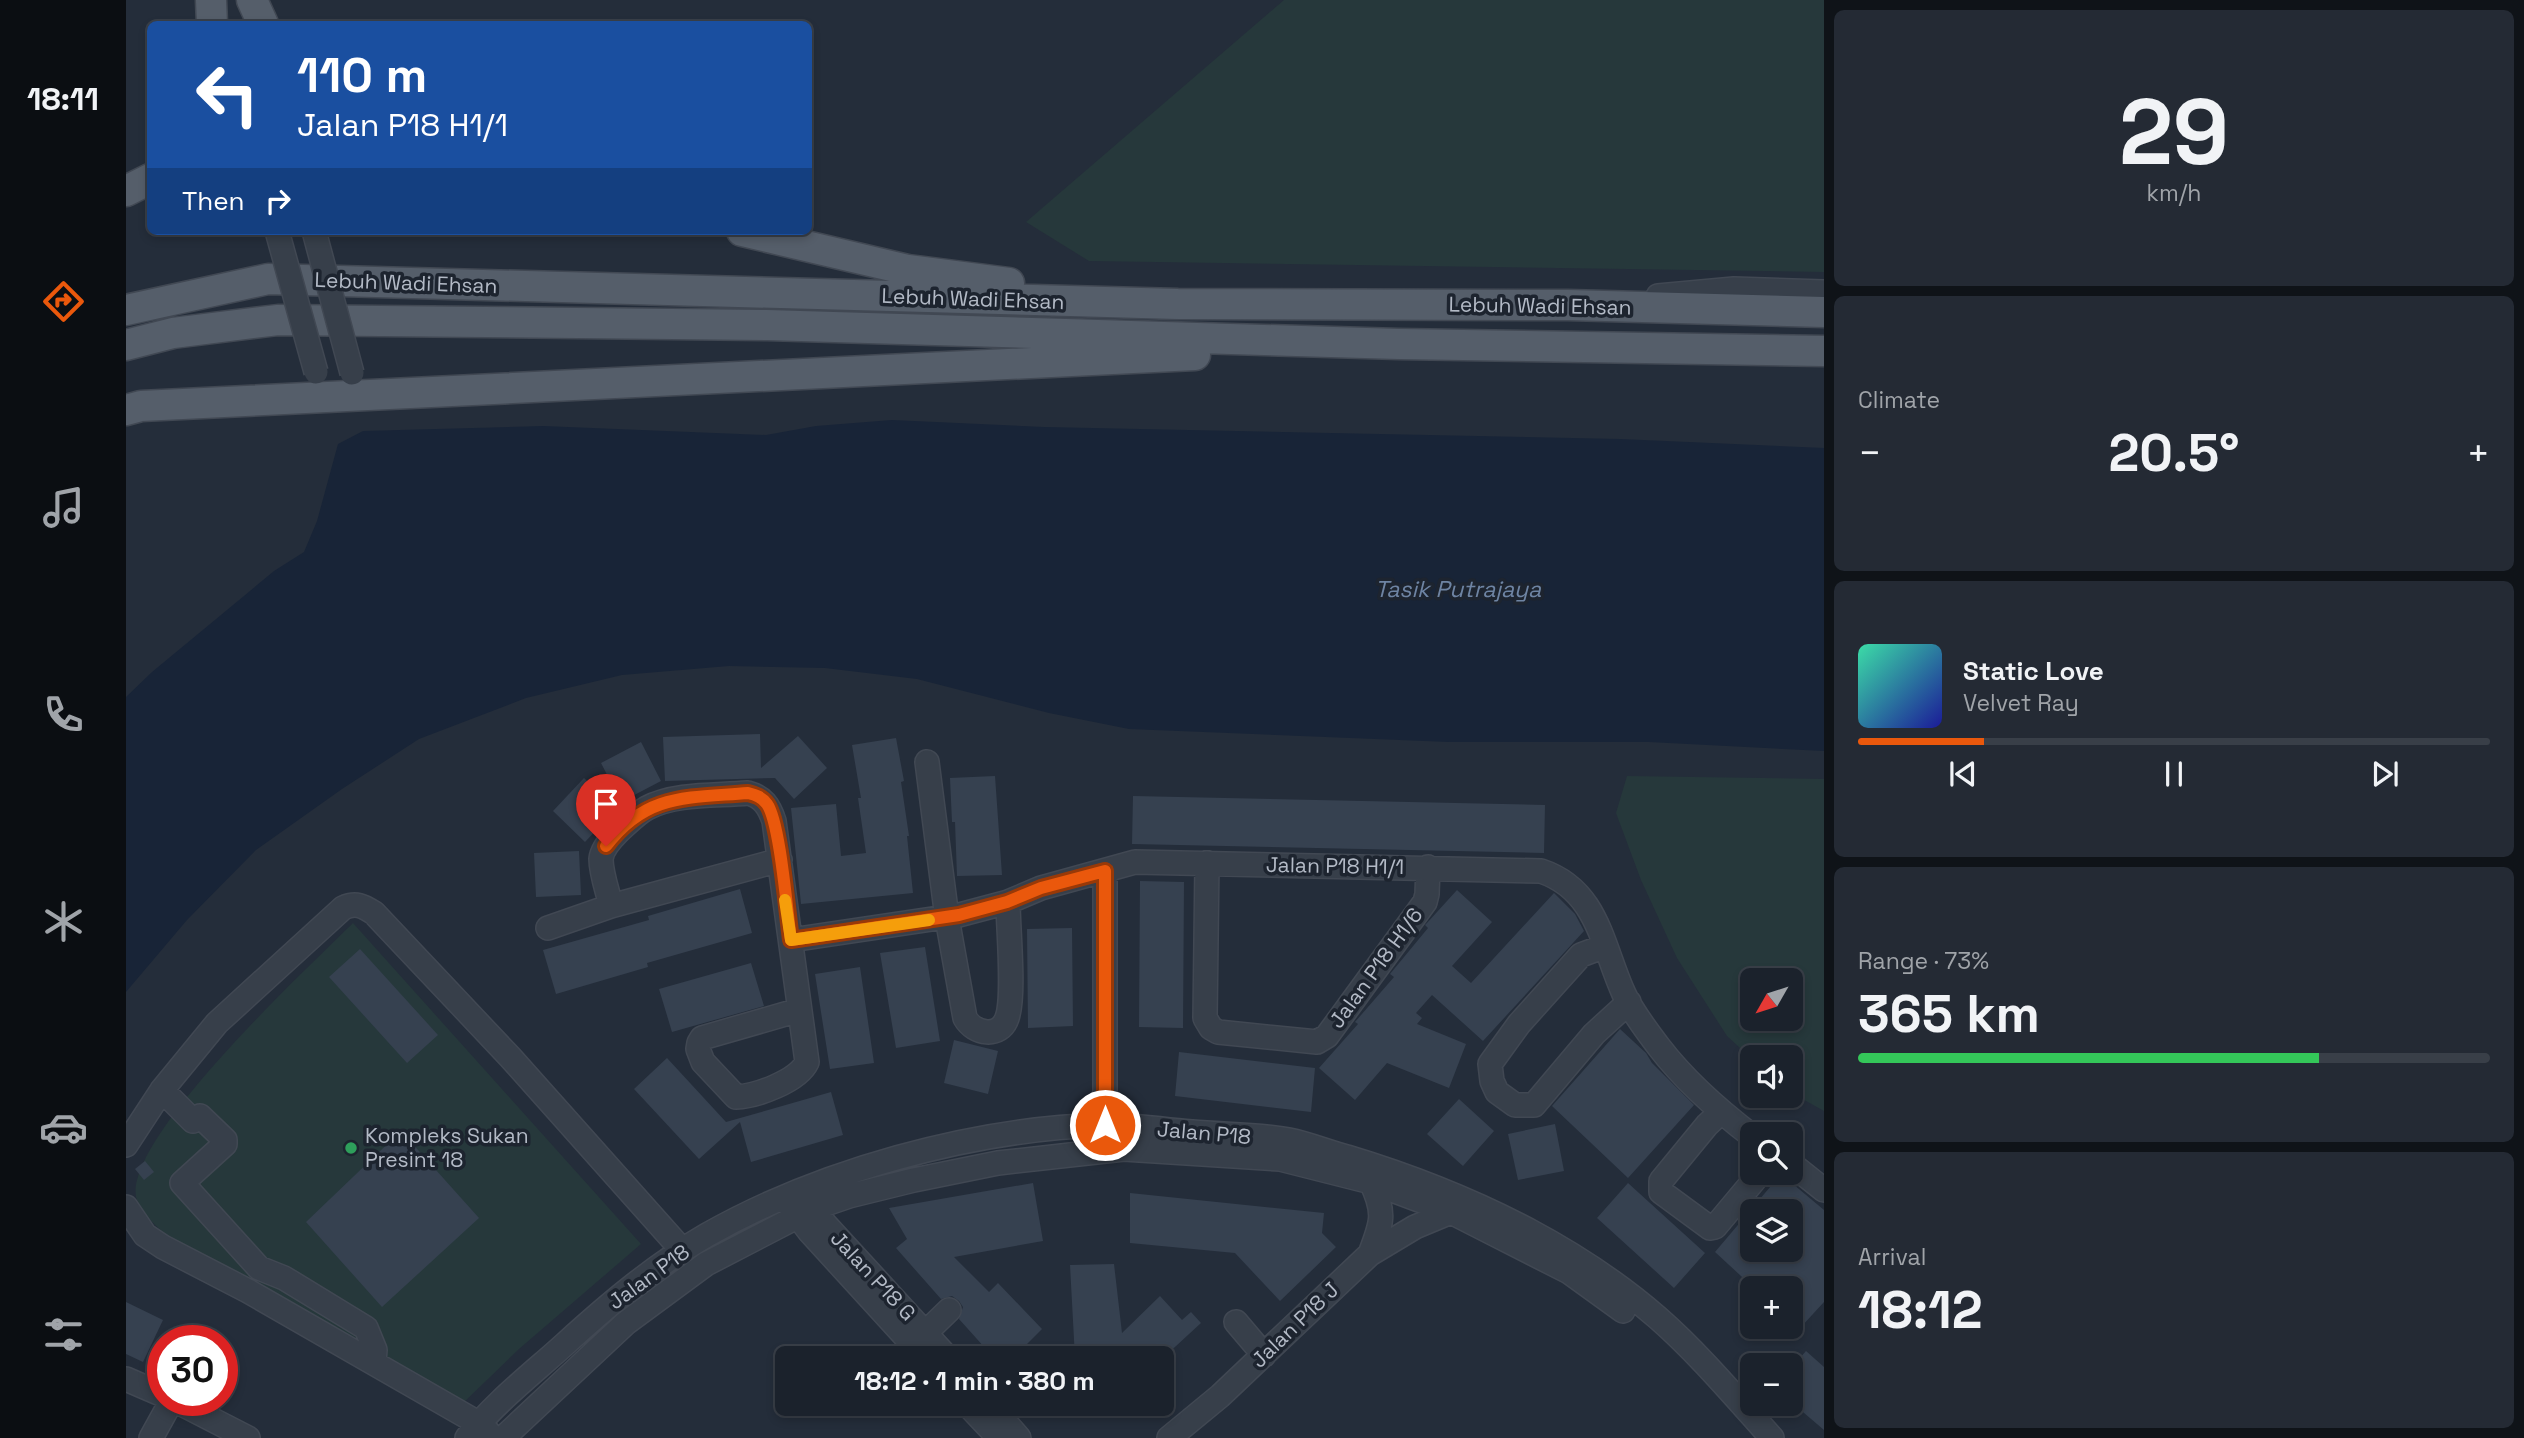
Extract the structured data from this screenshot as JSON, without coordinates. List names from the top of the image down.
{
  "streets": {
    "main road": ["Lebuh Wadi Ehsan"],
    "street": [
      "Jalan P18 H1/1",
      "Jalan P18 H1/6",
      "Jalan P18",
      "Jalan P18 G",
      "Jalan P18 J"
    ]
  },
  "crossings": [
    ["Jalan P18 H1/1", "Jalan P18 H1/6"],
    ["Jalan P18", "Jalan P18 G"],
    ["Jalan P18", "Jalan P18 J"]
  ],
  "water": ["Tasik Putrajaya"],
  "places": ["Kompleks Sukan Presint 18"],
  "north": "bottom left",
  "page": {
    "tabs": "18:11",
    "tile": [
      ["29", "km/h"],
      "Climate",
      ["Range · 73%", "365 km"],
      ["Arrival", "18:12"]
    ],
    "turn": ["110 m", "Jalan P18 H1/1"],
    "then": "Then",
    "heat": ["−", "20.5°", "+"],
    "song": ["Static Love", "Velvet Ray"],
    "map_buttons": ["+", "−"],
    "limit": "30",
    "trip": "18:12 · 1 min · 380 m"
  }
}
